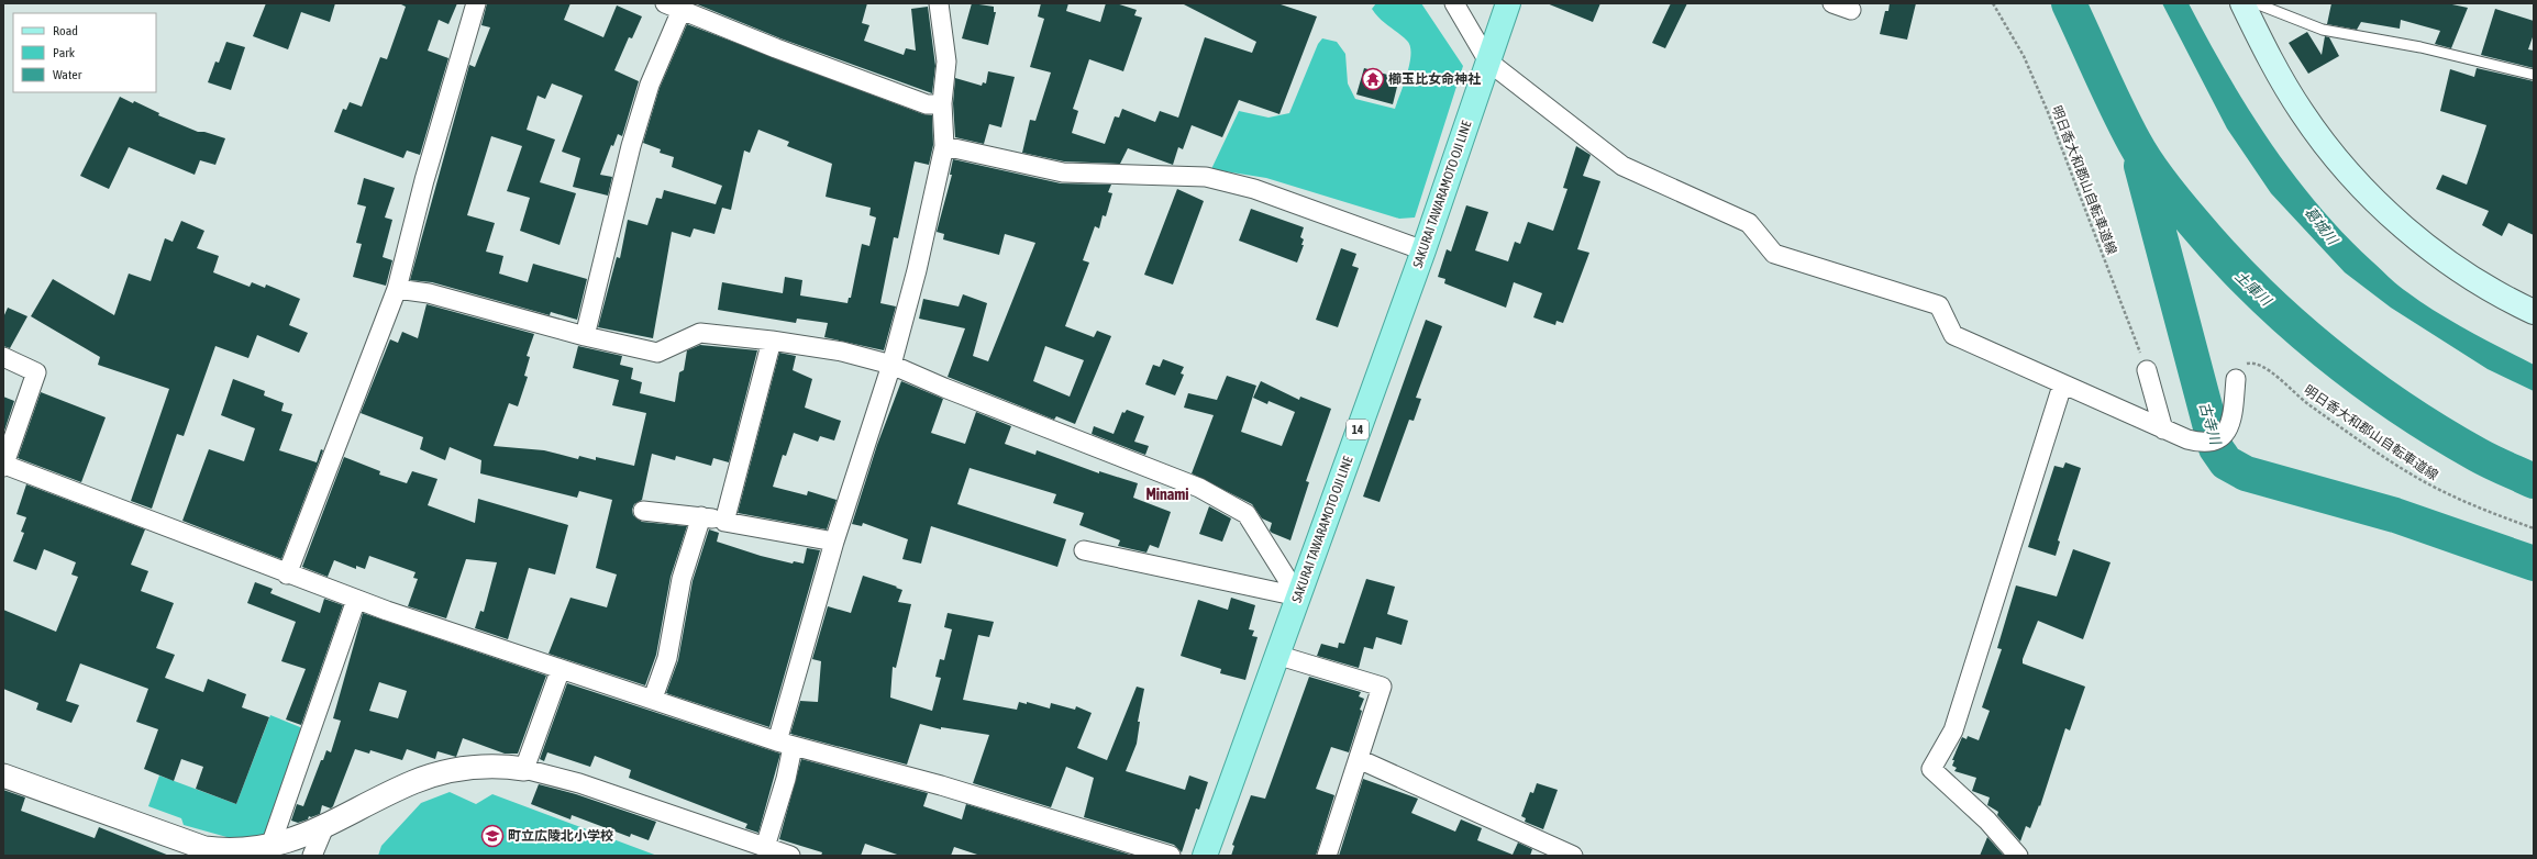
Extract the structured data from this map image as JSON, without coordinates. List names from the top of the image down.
{
  "streets": {
    "main road": ["SAKURAI TAWARAMOTO OJI LINE", "14"],
    "path": ["明日香大和郡山自転車道線"]
  },
  "districts": ["Minami"],
  "water": ["葛城川", "土庫川", "古寺川"],
  "places": {
    "temple": ["櫛玉比女命神社"],
    "school or university": ["町立広陵北小学校"]
  },
  "legend": ["Road", "Park", "Water"]
}
